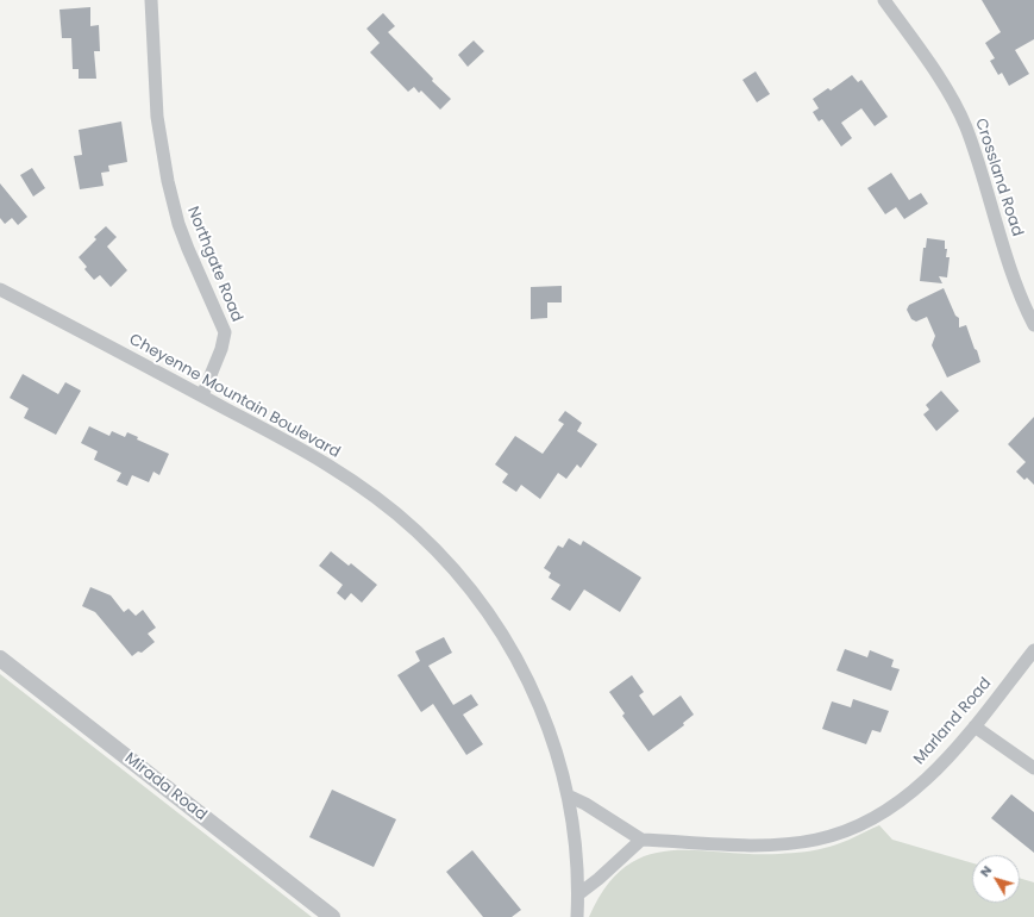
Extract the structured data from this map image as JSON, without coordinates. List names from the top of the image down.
{
  "streets": {
    "street": [
      "Crossland Road",
      "Northgate Road",
      "Cheyenne Mountain Boulevard",
      "Marland Road",
      "Mirada Road"
    ]
  },
  "crossings": [
    ["Northgate Road", "Cheyenne Mountain Boulevard"]
  ],
  "north": "top left"
}
